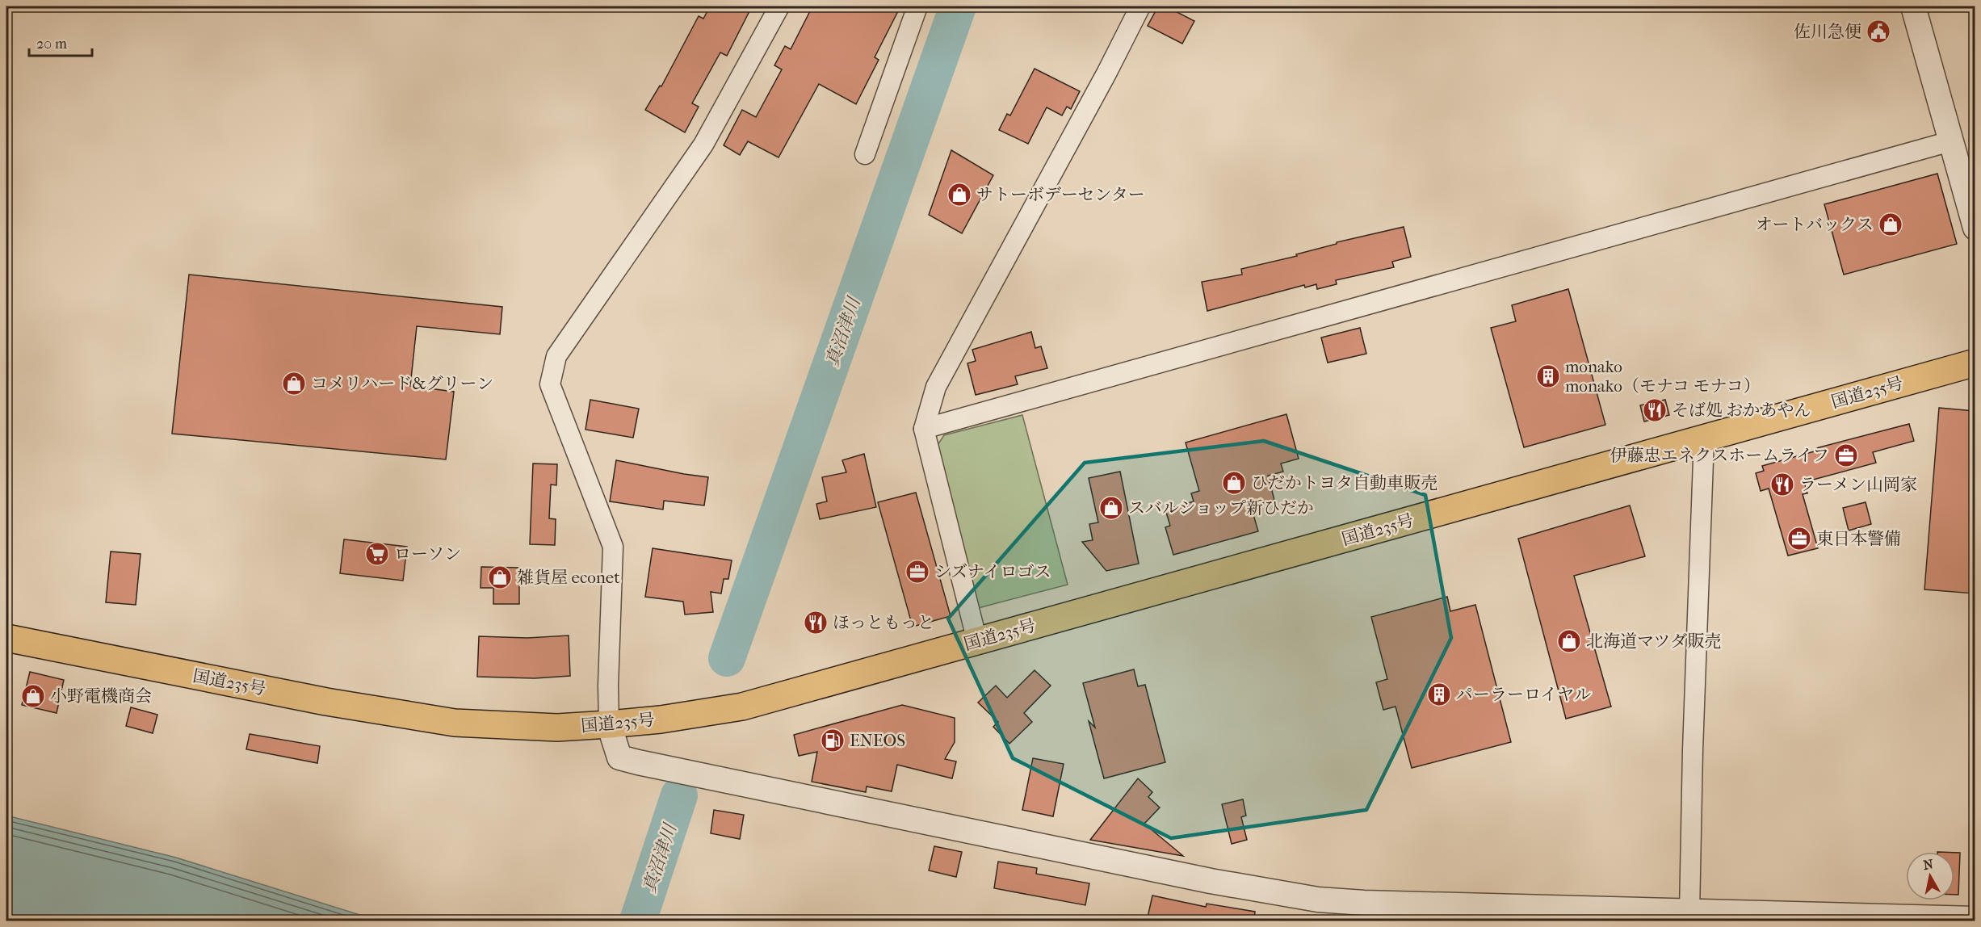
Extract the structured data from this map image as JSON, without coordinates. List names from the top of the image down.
{
  "streets": {
    "highway": ["国道235号"]
  },
  "water": ["真沼津川"],
  "places": {
    "public building": ["佐川急便"],
    "shop": [
      "サトーボデーセンター",
      "オートバックス",
      "コメリハード&グリーン",
      "ひだかトヨタ自動車販売",
      "スバルショップ新ひだか",
      "雑貨屋 econet",
      "北海道マツダ販売",
      "小野電機商会"
    ],
    "building": ["monako monako（モナコ モナコ）", "パーラーロイヤル"],
    "restaurant": ["そば処 おかあやん", "ラーメン山岡家", "ほっともっと"],
    "office": ["伊藤忠エネクスホームライフ", "東日本警備", "シズナイロゴス"],
    "supermarket": ["ローソン"],
    "fuel station": ["ENEOS"]
  },
  "scale_bar": "20 m",
  "north": "top"
}
